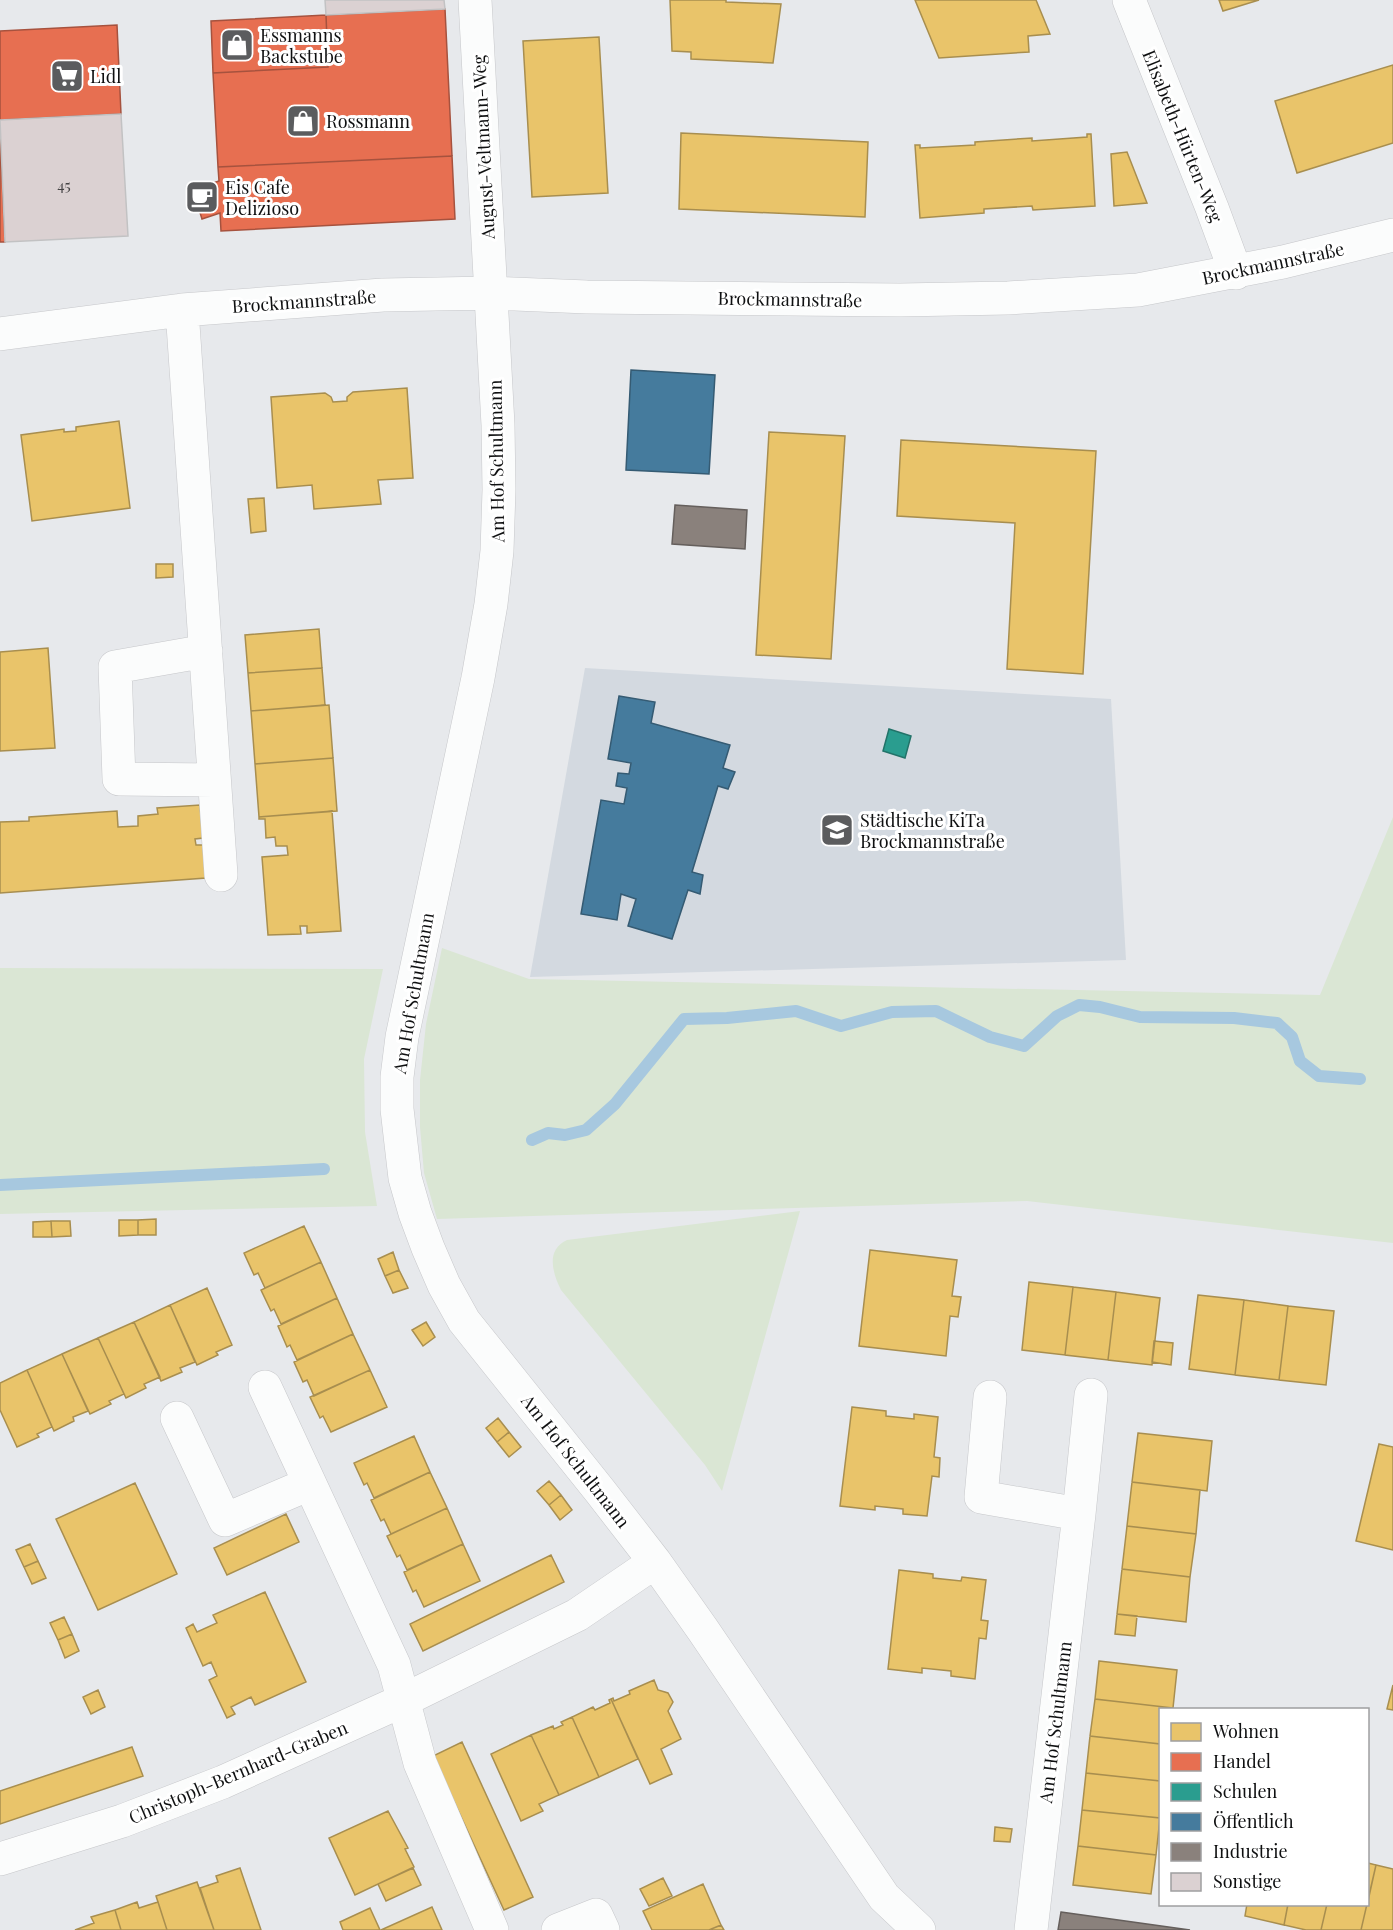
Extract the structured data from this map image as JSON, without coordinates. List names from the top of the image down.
{
  "streets": {
    "street": [
      "Elisabeth-Hürten-Weg",
      "August-Veltmann-Weg",
      "Brockmannstraße",
      "Am Hof Schultmann",
      "Christoph-Bernhard-Graben"
    ]
  },
  "crossings": [
    ["Elisabeth-Hürten-Weg", "Brockmannstraße"],
    ["August-Veltmann-Weg", "Brockmannstraße"],
    ["August-Veltmann-Weg", "Am Hof Schultmann"],
    ["Brockmannstraße", "Am Hof Schultmann"],
    ["Am Hof Schultmann", "Christoph-Bernhard-Graben"]
  ],
  "places": {
    "shop": ["Essmanns Backstube", "Rossmann"],
    "supermarket": ["Lidl"],
    "cafe": ["Eis Cafe Delizioso"],
    "school or university": ["Städtische KiTa Brockmannstraße"]
  },
  "house_numbers": ["45"],
  "legend": [
    "Wohnen",
    "Handel",
    "Schulen",
    "Öffentlich",
    "Industrie",
    "Sonstige"
  ]
}
